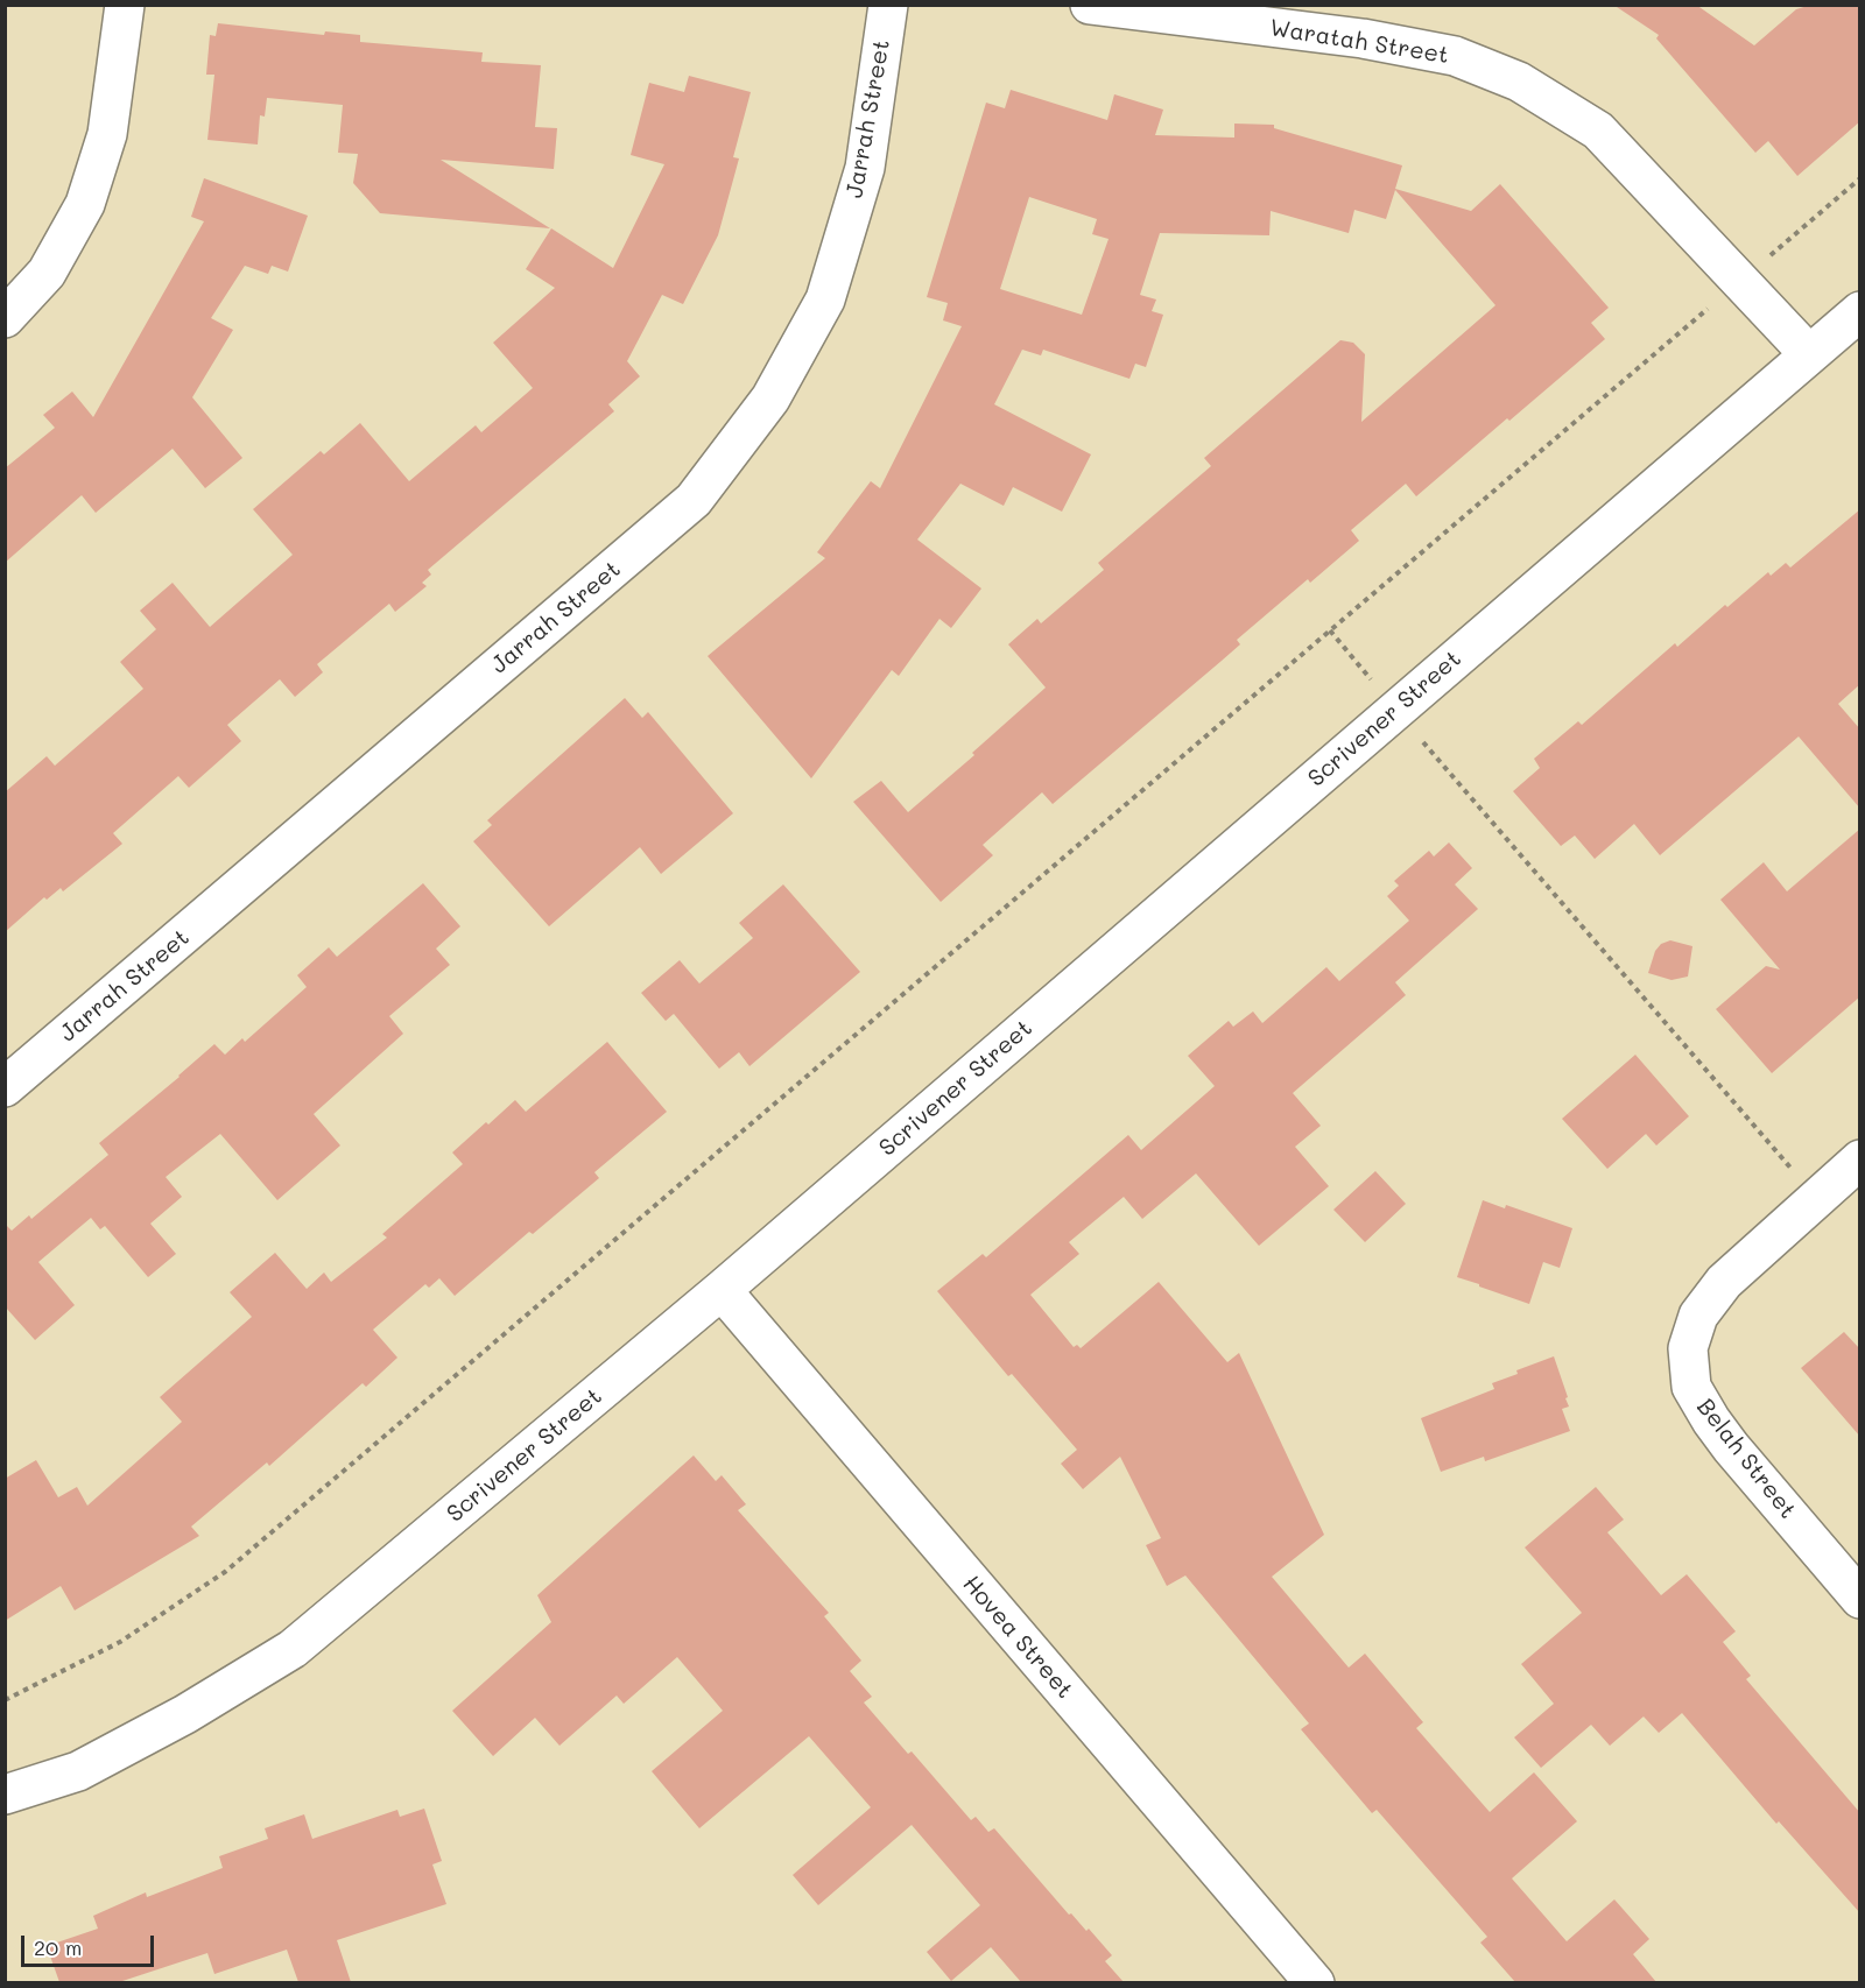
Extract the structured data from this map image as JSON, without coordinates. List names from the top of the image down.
{
  "streets": {
    "street": [
      "Waratah Street",
      "Jarrah Street",
      "Scrivener Street",
      "Belah Street",
      "Hovea Street"
    ]
  },
  "crossings": [
    ["Waratah Street", "Scrivener Street"],
    ["Scrivener Street", "Hovea Street"]
  ],
  "scale_bar": "20 m"
}
